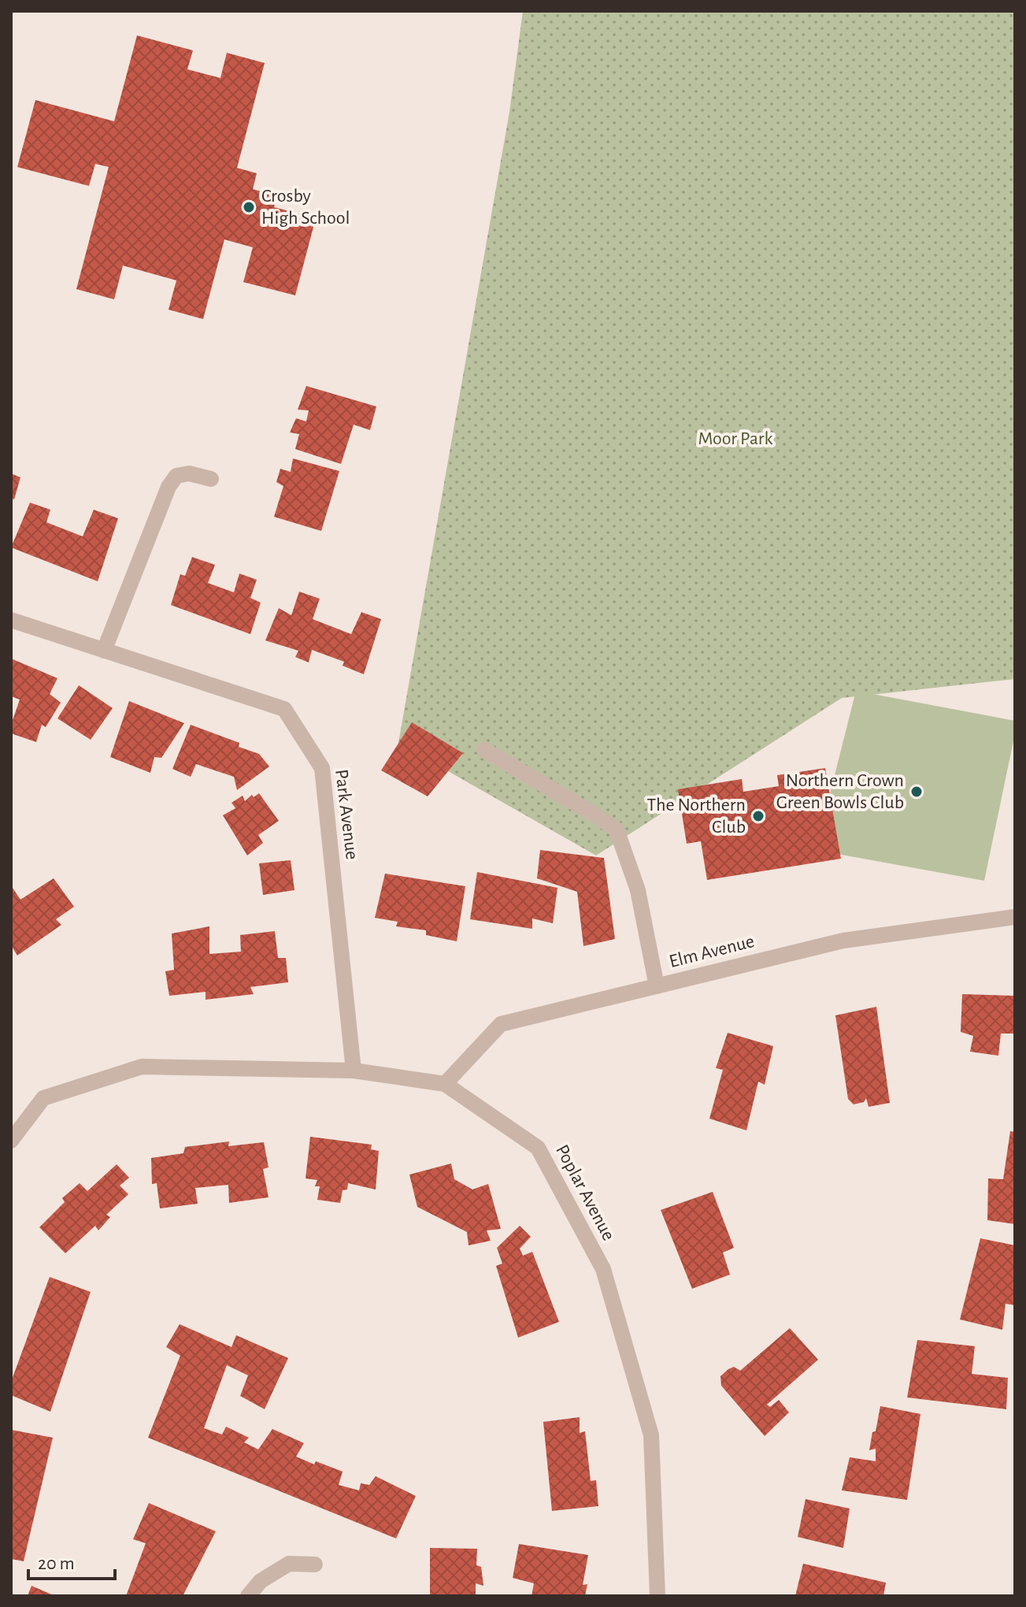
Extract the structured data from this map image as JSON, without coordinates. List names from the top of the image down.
{
  "streets": {
    "street": ["Park Avenue", "Elm Avenue", "Poplar Avenue"]
  },
  "crossings": [
    ["Park Avenue", "Poplar Avenue"],
    ["Elm Avenue", "Poplar Avenue"]
  ],
  "parks": ["Moor Park"],
  "places": ["Crosby High School", "Northern Crown Green Bowls Club", "The Northern Club"],
  "scale_bar": "20 m"
}
